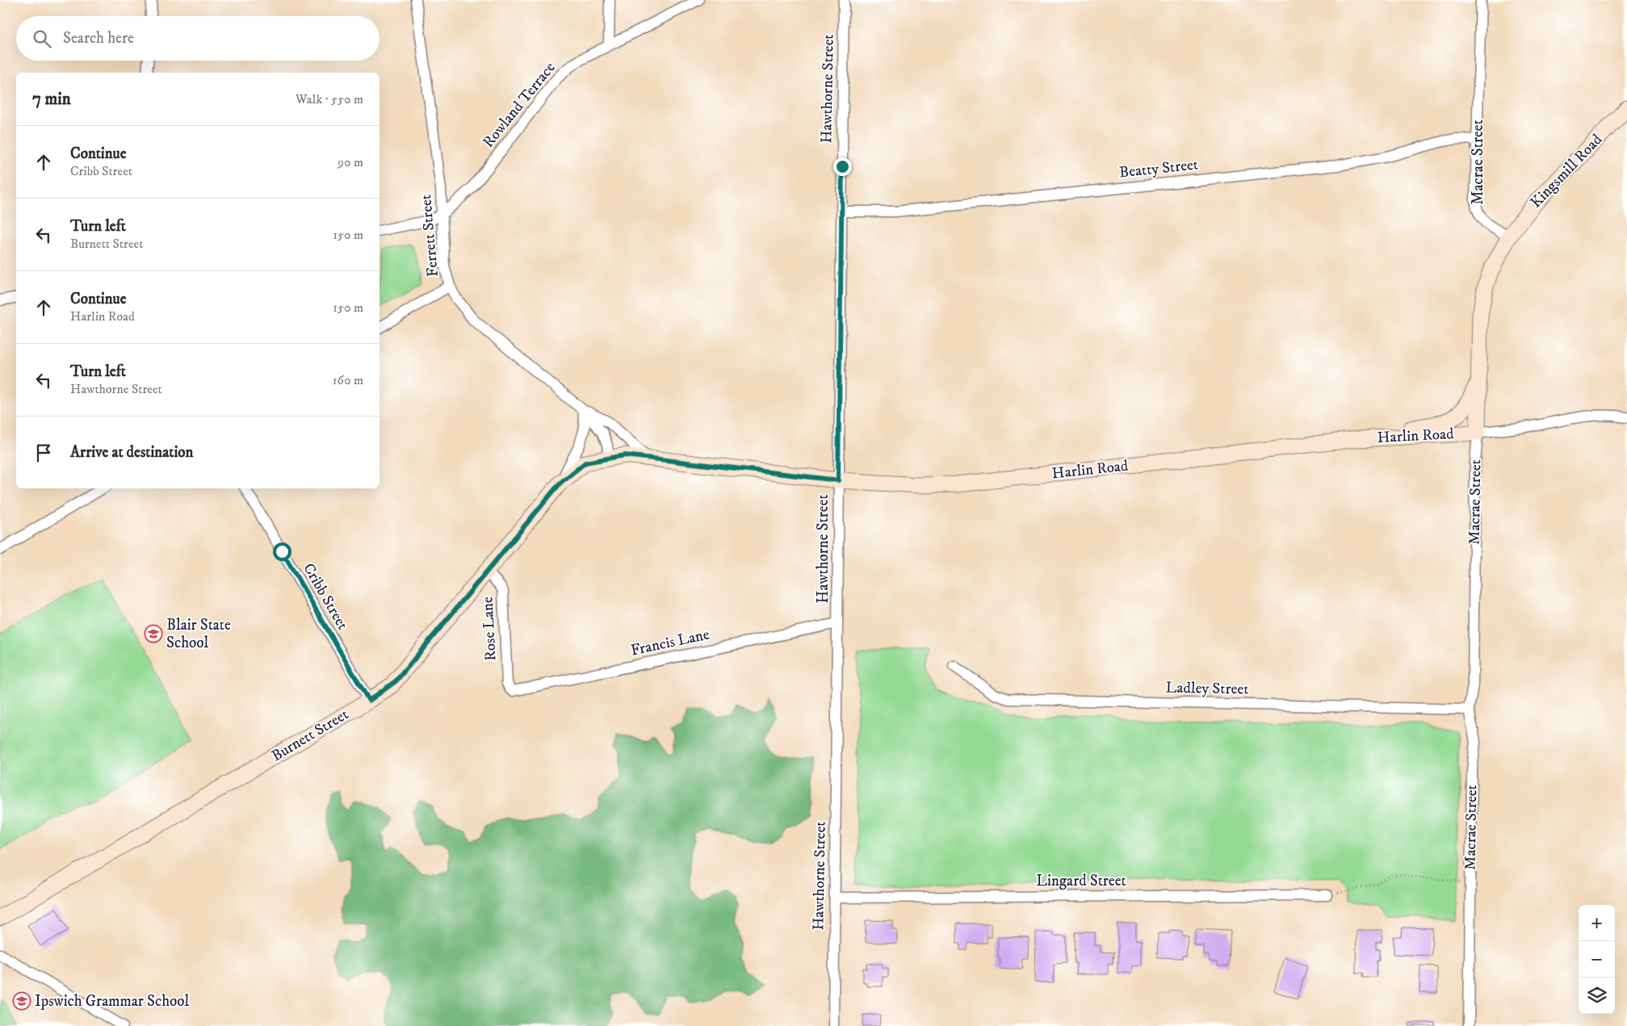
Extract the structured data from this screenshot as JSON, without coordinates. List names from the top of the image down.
{
  "streets": {
    "main road": [
      "Macrae Street",
      "Kingsmill Road",
      "Harlin Road",
      "Burnett Street"
    ],
    "street": [
      "Hawthorne Street",
      "Rowland Terrace",
      "Beatty Street",
      "Ferrett Street",
      "Cribb Street",
      "Rose Lane",
      "Francis Lane",
      "Ladley Street",
      "Lingard Street"
    ]
  },
  "crossings": [
    ["Hawthorne Street", "Beatty Street"],
    ["Hawthorne Street", "Harlin Road"],
    ["Hawthorne Street", "Francis Lane"],
    ["Hawthorne Street", "Lingard Street"],
    ["Rowland Terrace", "Ferrett Street"],
    ["Macrae Street", "Beatty Street"],
    ["Macrae Street", "Kingsmill Road"],
    ["Macrae Street", "Harlin Road"],
    ["Macrae Street", "Ladley Street"],
    ["Ferrett Street", "Harlin Road"],
    ["Harlin Road", "Burnett Street"],
    ["Cribb Street", "Burnett Street"],
    ["Rose Lane", "Francis Lane"],
    ["Rose Lane", "Burnett Street"]
  ],
  "places": {
    "school or university": ["Blair State School", "Ipswich Grammar School"]
  },
  "page": {
    "search": "Search here",
    "heading": ["7 min", "Walk · 550 m"],
    "list": [
      ["Continue", "Cribb Street", "90 m"],
      ["Turn left", "Burnett Street", "150 m"],
      ["Continue", "Harlin Road", "150 m"],
      ["Turn left", "Hawthorne Street", "160 m"],
      "Arrive at destination"
    ],
    "map_buttons": ["+", "−"]
  }
}
